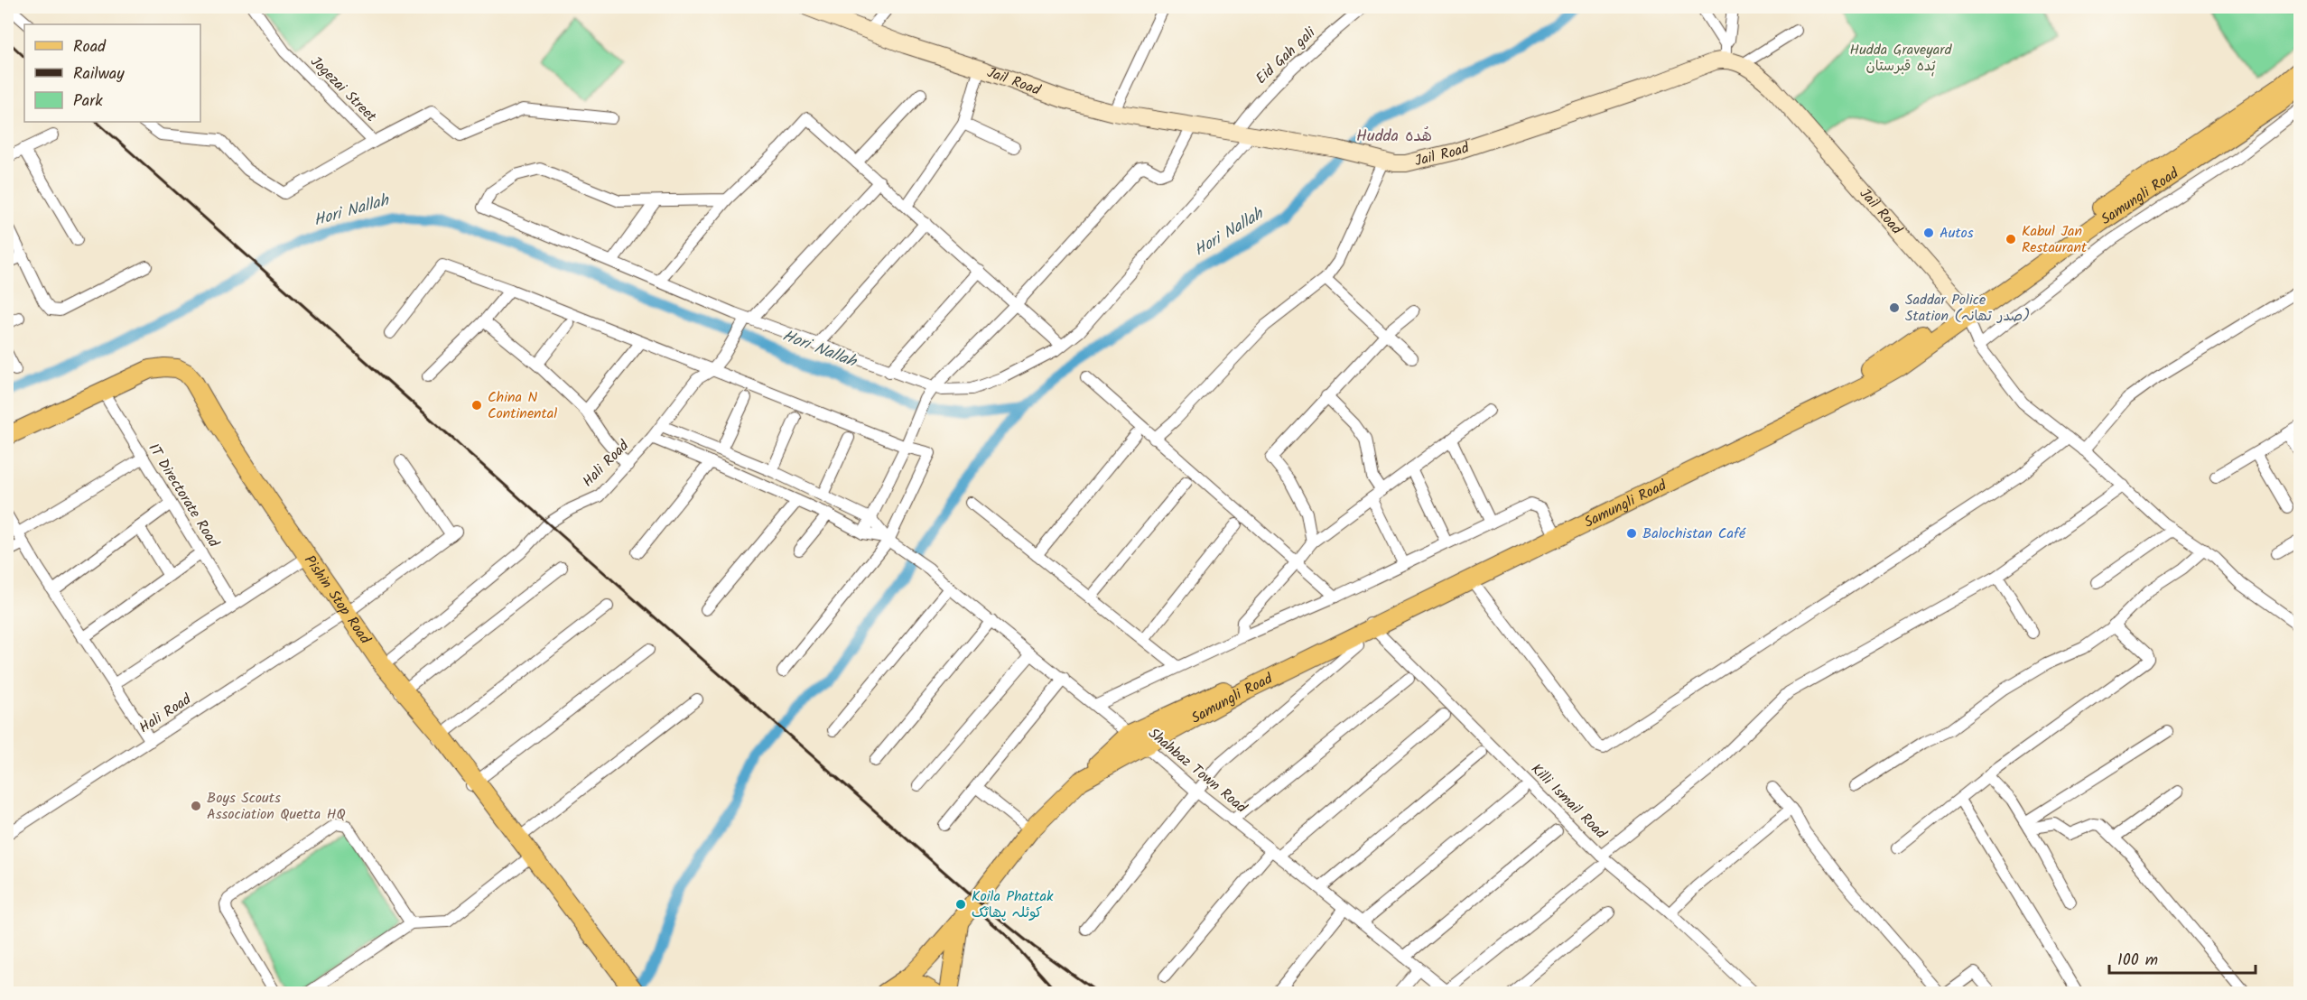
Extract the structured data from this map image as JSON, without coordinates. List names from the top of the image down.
{
  "streets": {
    "main road": ["Jail Road", "Samungli Road", "Pishin Stop Road"],
    "street": [
      "Eid Gah gali",
      "Jogezai Street",
      "Hali Road",
      "IT Directorate Road",
      "Shahbaz Town Road",
      "Killi Ismail Road"
    ]
  },
  "crossings": [
    ["Eid Gah gali", "Jail Road"],
    ["Jail Road", "Samungli Road"],
    ["Samungli Road", "Shahbaz Town Road"],
    ["Samungli Road", "Killi Ismail Road"],
    ["Hali Road", "Pishin Stop Road"],
    ["IT Directorate Road", "Pishin Stop Road"]
  ],
  "districts": ["Hudda ھُدہ"],
  "water": ["Hori Nallah"],
  "parks": ["Hudda Graveyard ہُدہ قبرستان"],
  "places": [
    "Autos",
    "Kabul Jan Restaurant",
    "Saddar Police Station (صدر تھانہ)",
    "China N Continental",
    "Balochistan Café",
    "Boys Scouts Association Quetta HQ",
    "Koila Phattak کوئلہ پھاٹک"
  ],
  "legend": ["Road", "Railway", "Park"],
  "scale_bar": "100 m"
}
